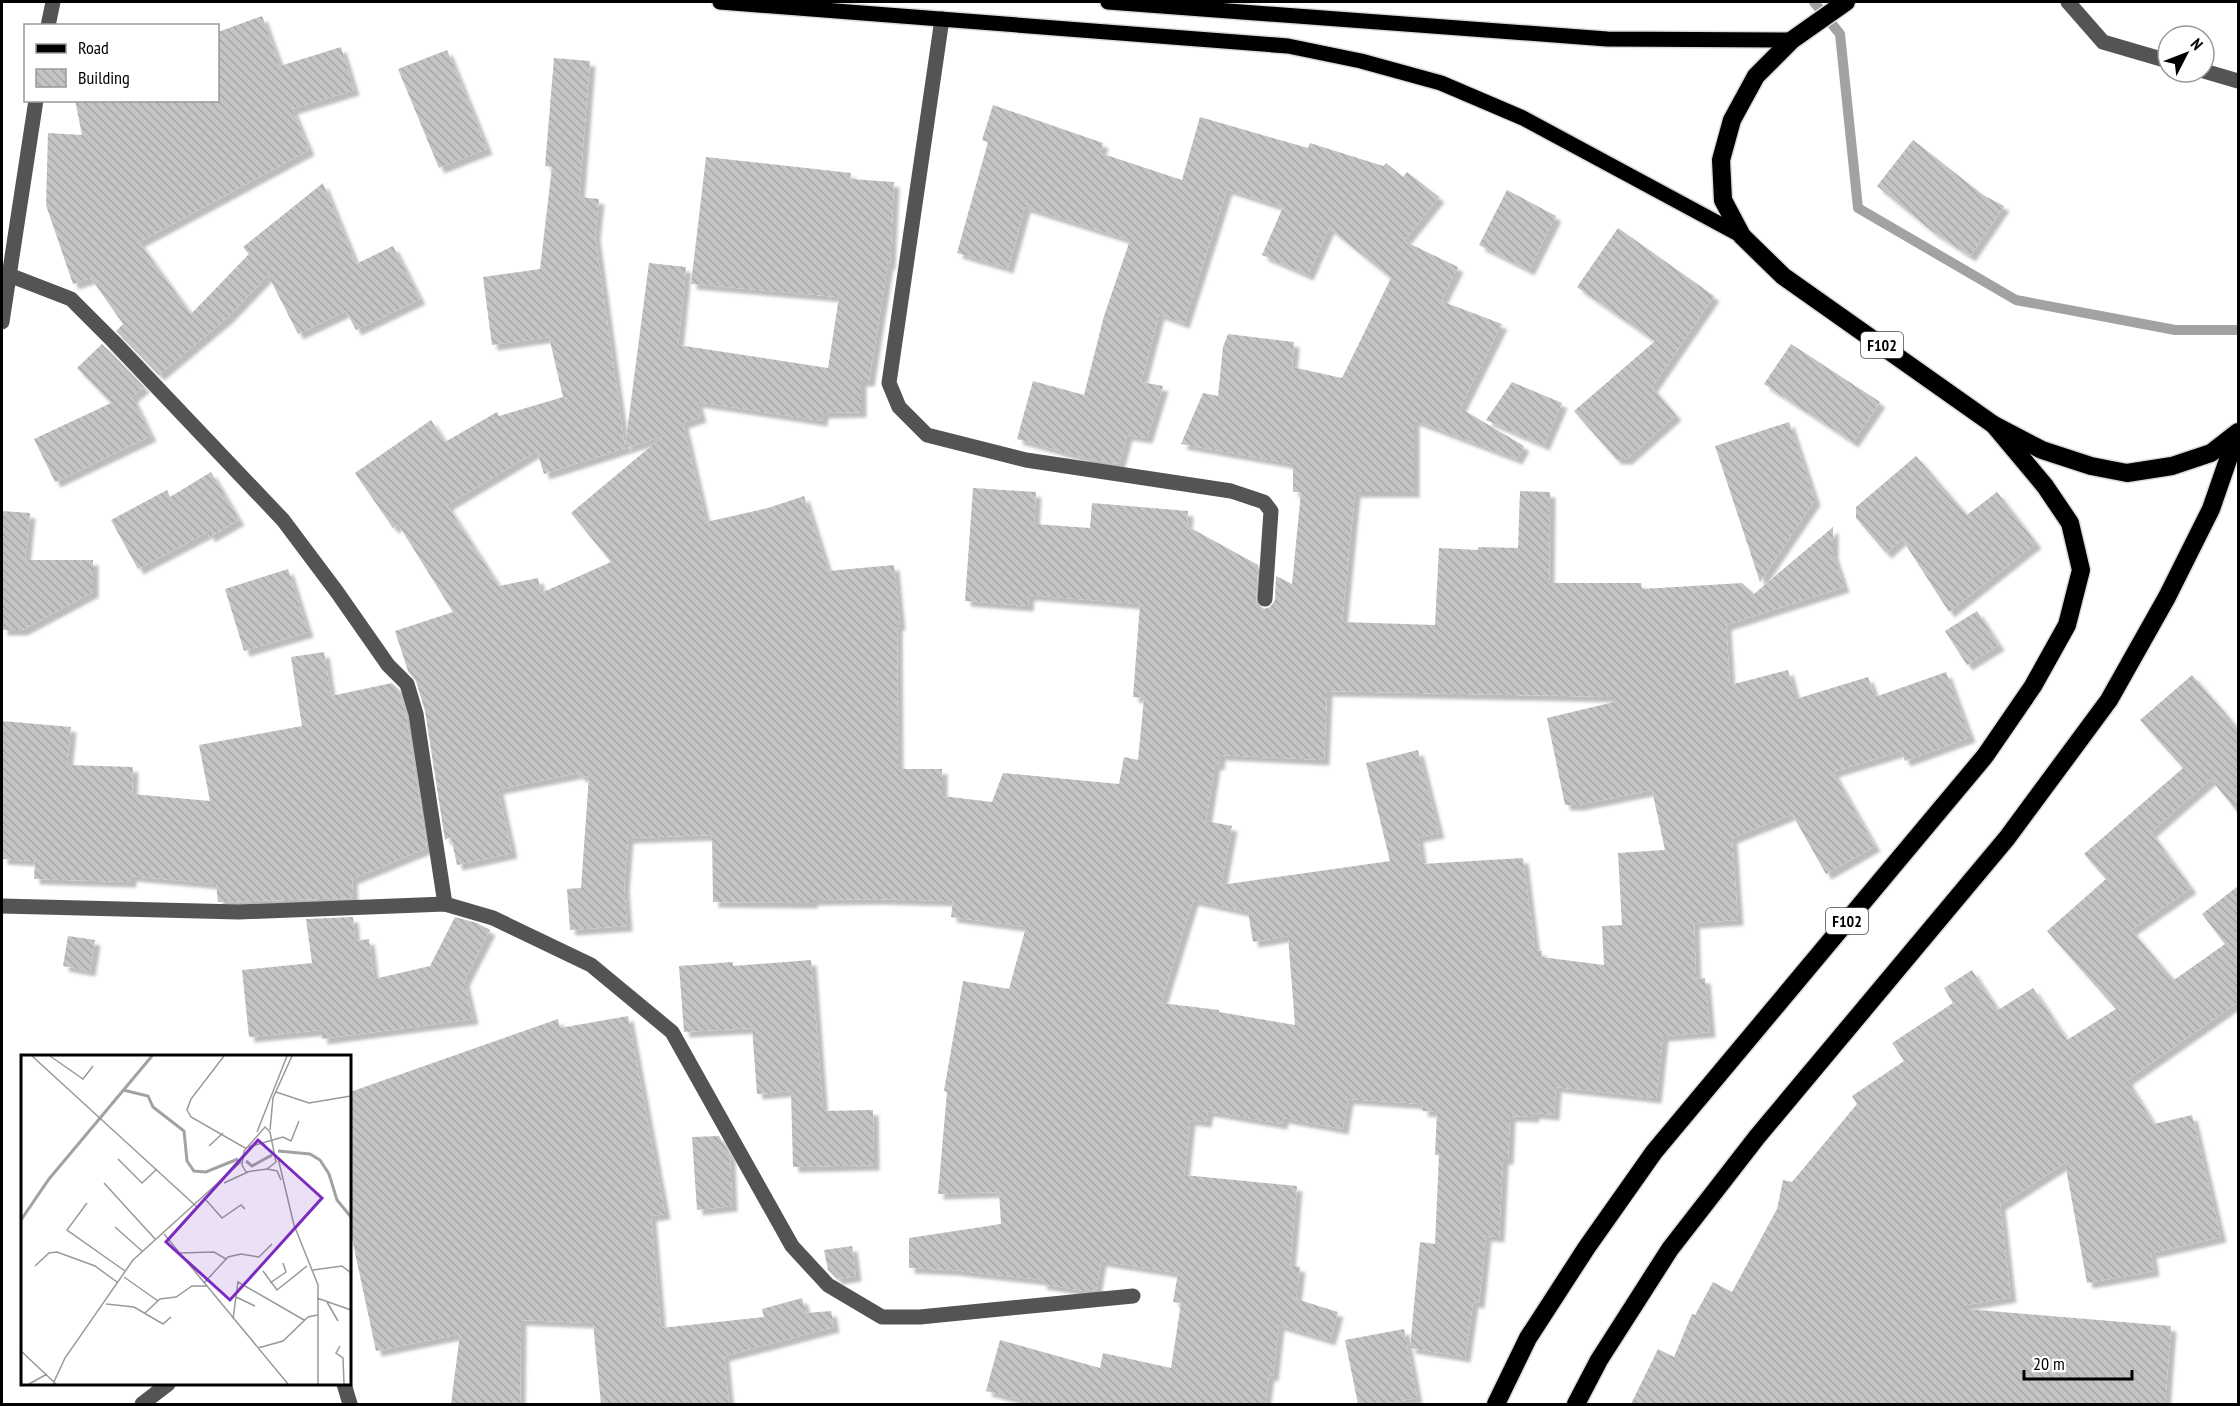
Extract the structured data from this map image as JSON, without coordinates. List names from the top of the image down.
{
  "streets": {
    "highway": ["F102"]
  },
  "legend": ["Road", "Building"],
  "scale_bar": "20 m",
  "north": "top right"
}
